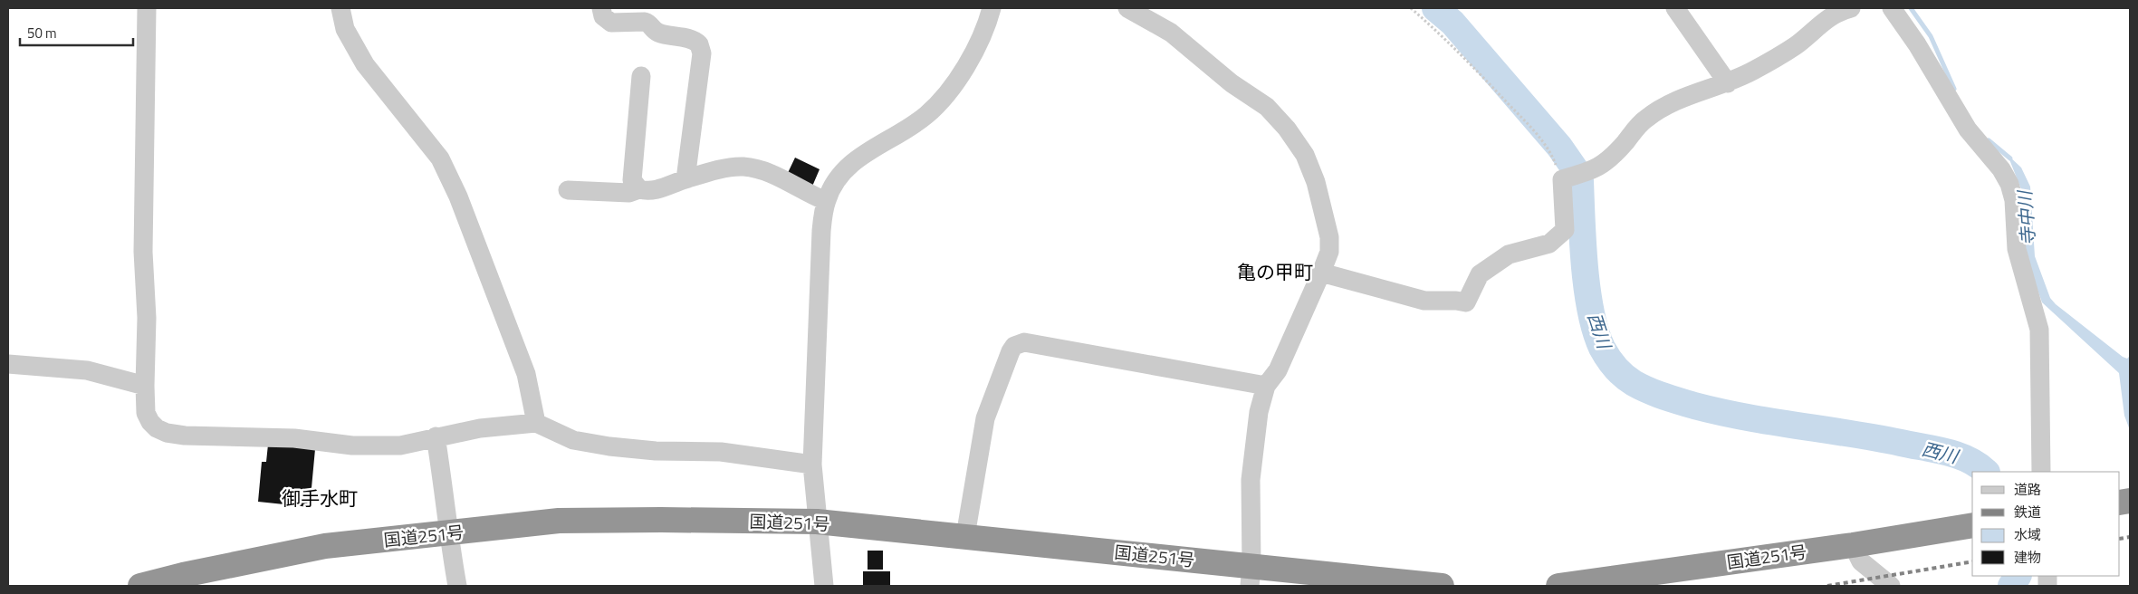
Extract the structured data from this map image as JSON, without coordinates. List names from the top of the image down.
{
  "streets": {
    "highway": ["国道251号"]
  },
  "districts": ["亀の甲町", "御手水町"],
  "water": ["寺中川", "西川"],
  "legend": [
    "道路",
    "鉄道",
    "水域",
    "建物"
  ],
  "scale_bar": "50 m"
}
